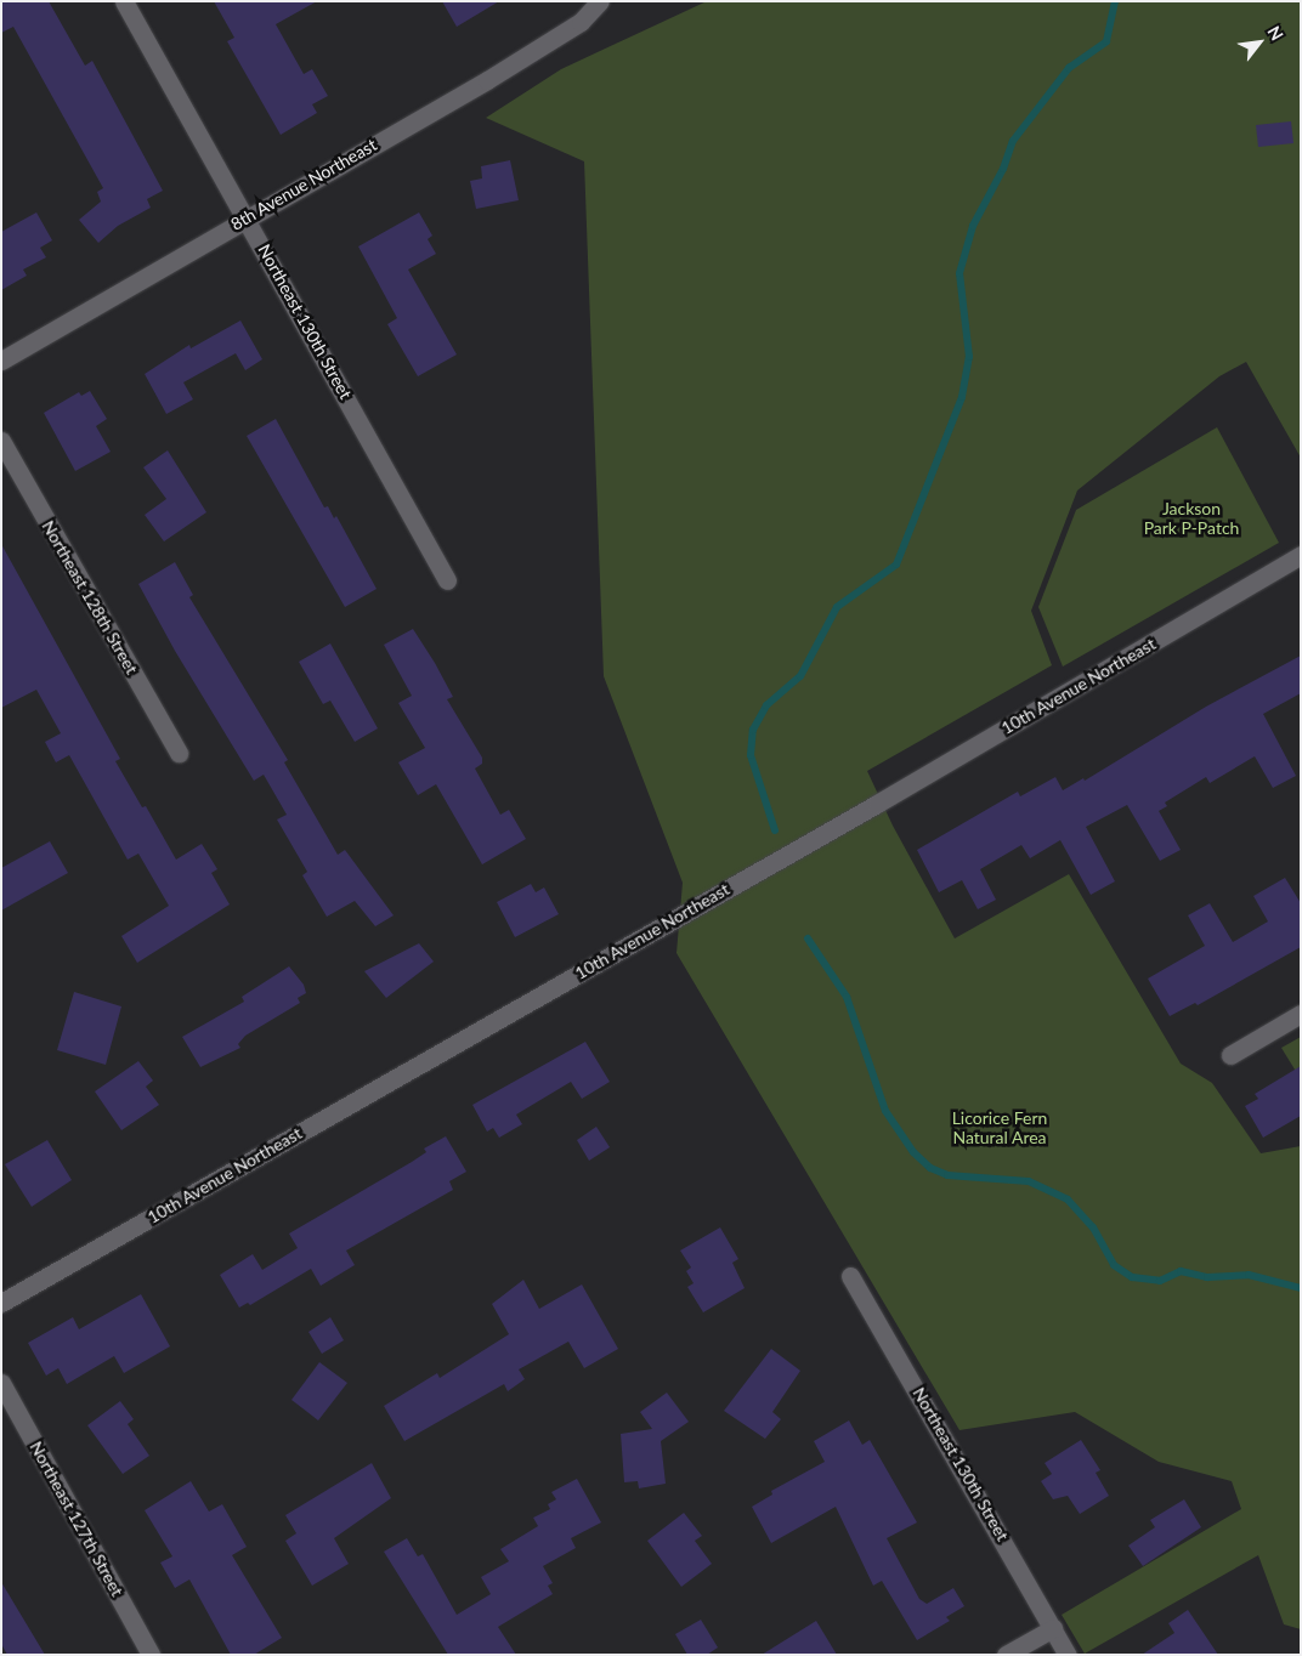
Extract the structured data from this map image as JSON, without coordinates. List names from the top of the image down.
{
  "streets": {
    "street": [
      "8th Avenue Northeast",
      "Northeast 130th Street",
      "Northeast 128th Street",
      "10th Avenue Northeast",
      "Northeast 127th Street"
    ]
  },
  "crossings": [
    ["8th Avenue Northeast", "Northeast 130th Street"]
  ],
  "parks": ["Jackson Park P-Patch", "Licorice Fern Natural Area"],
  "north": "top right"
}
